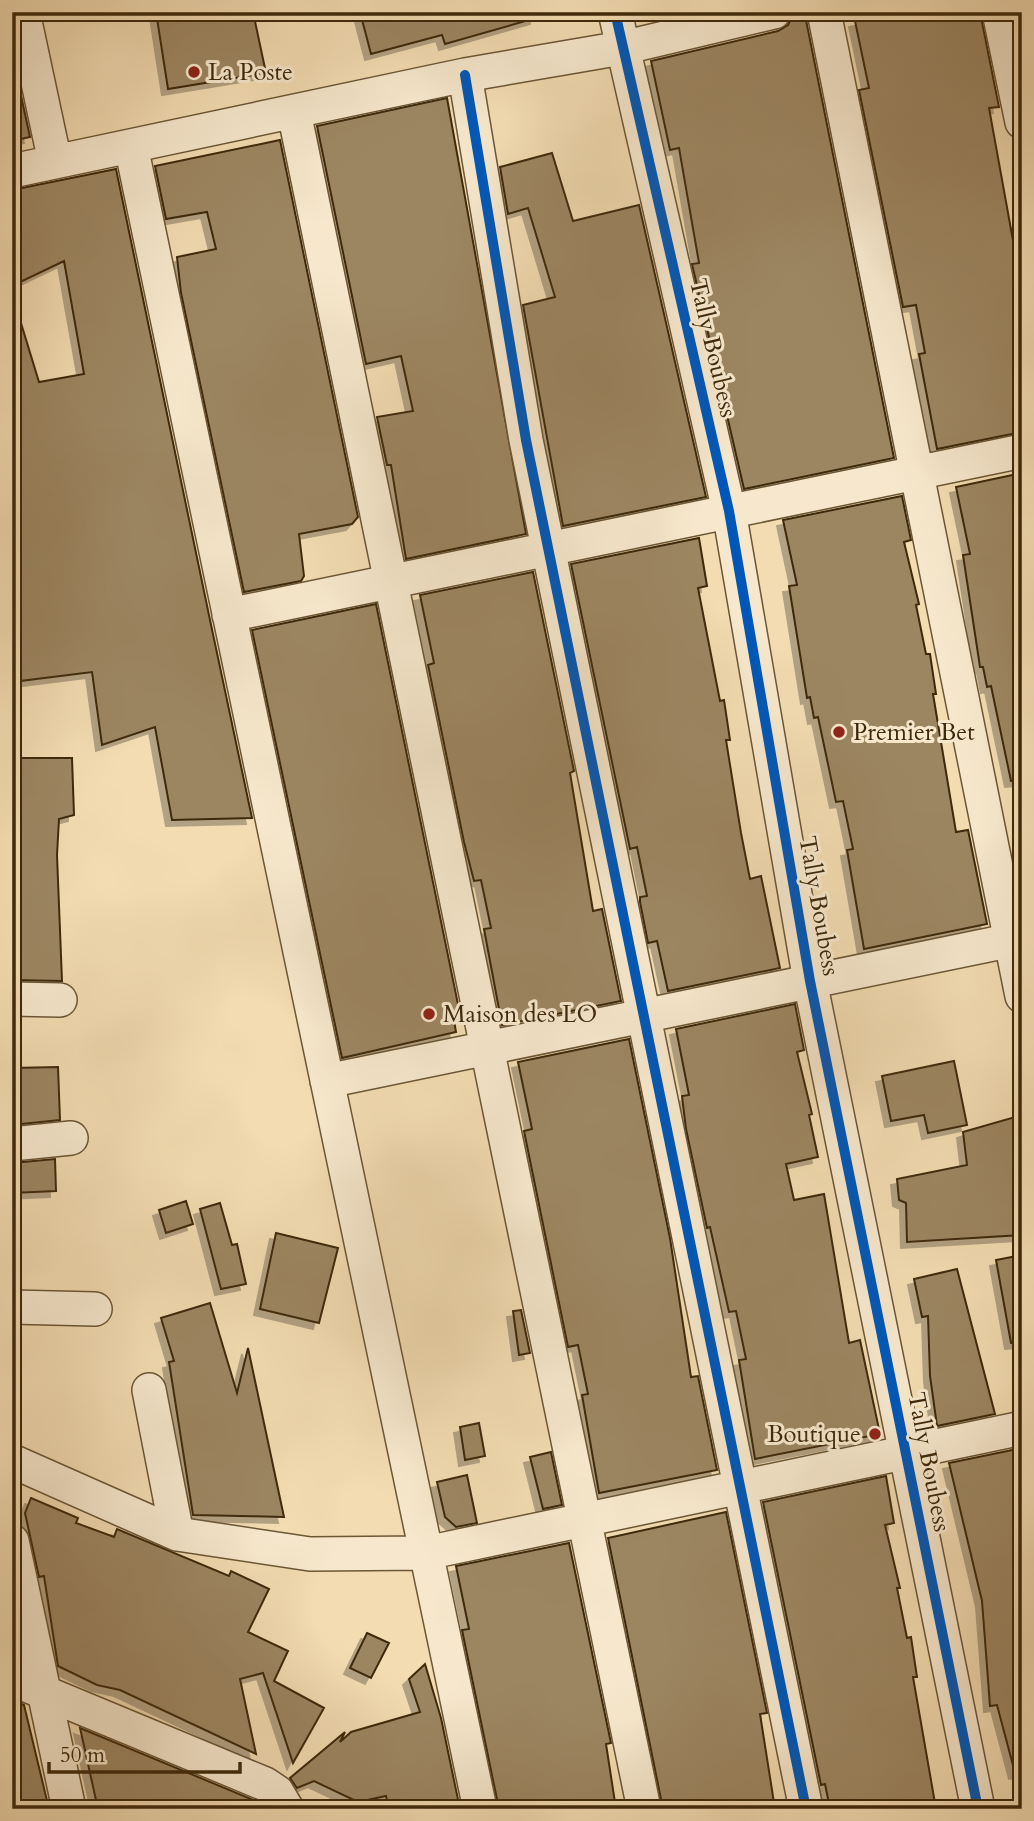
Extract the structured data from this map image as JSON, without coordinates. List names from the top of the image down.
{
  "streets": {
    "street": ["Tally Boubess"]
  },
  "places": [
    "La Poste",
    "Premier Bet",
    "Maison des LO",
    "Boutique"
  ],
  "scale_bar": "50 m"
}
